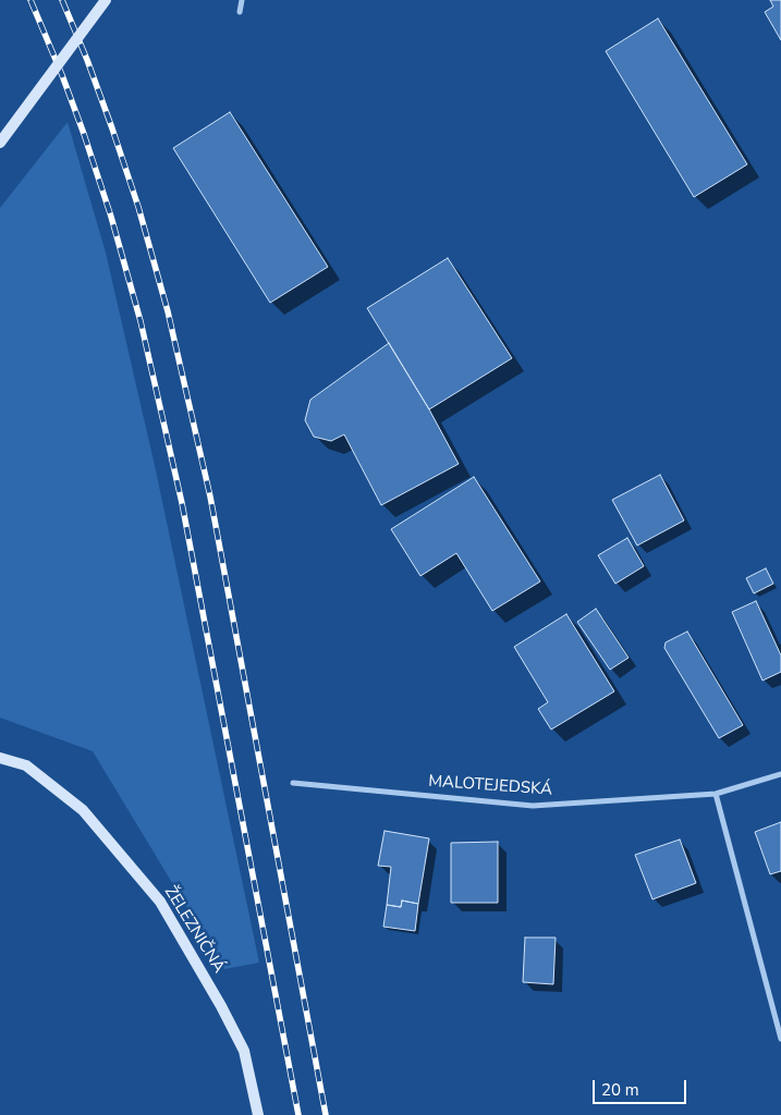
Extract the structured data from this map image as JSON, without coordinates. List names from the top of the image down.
{
  "streets": {
    "street": ["MALOTEJEDSKÁ", "ŽELEZNIČNÁ"]
  },
  "scale_bar": "20 m"
}
